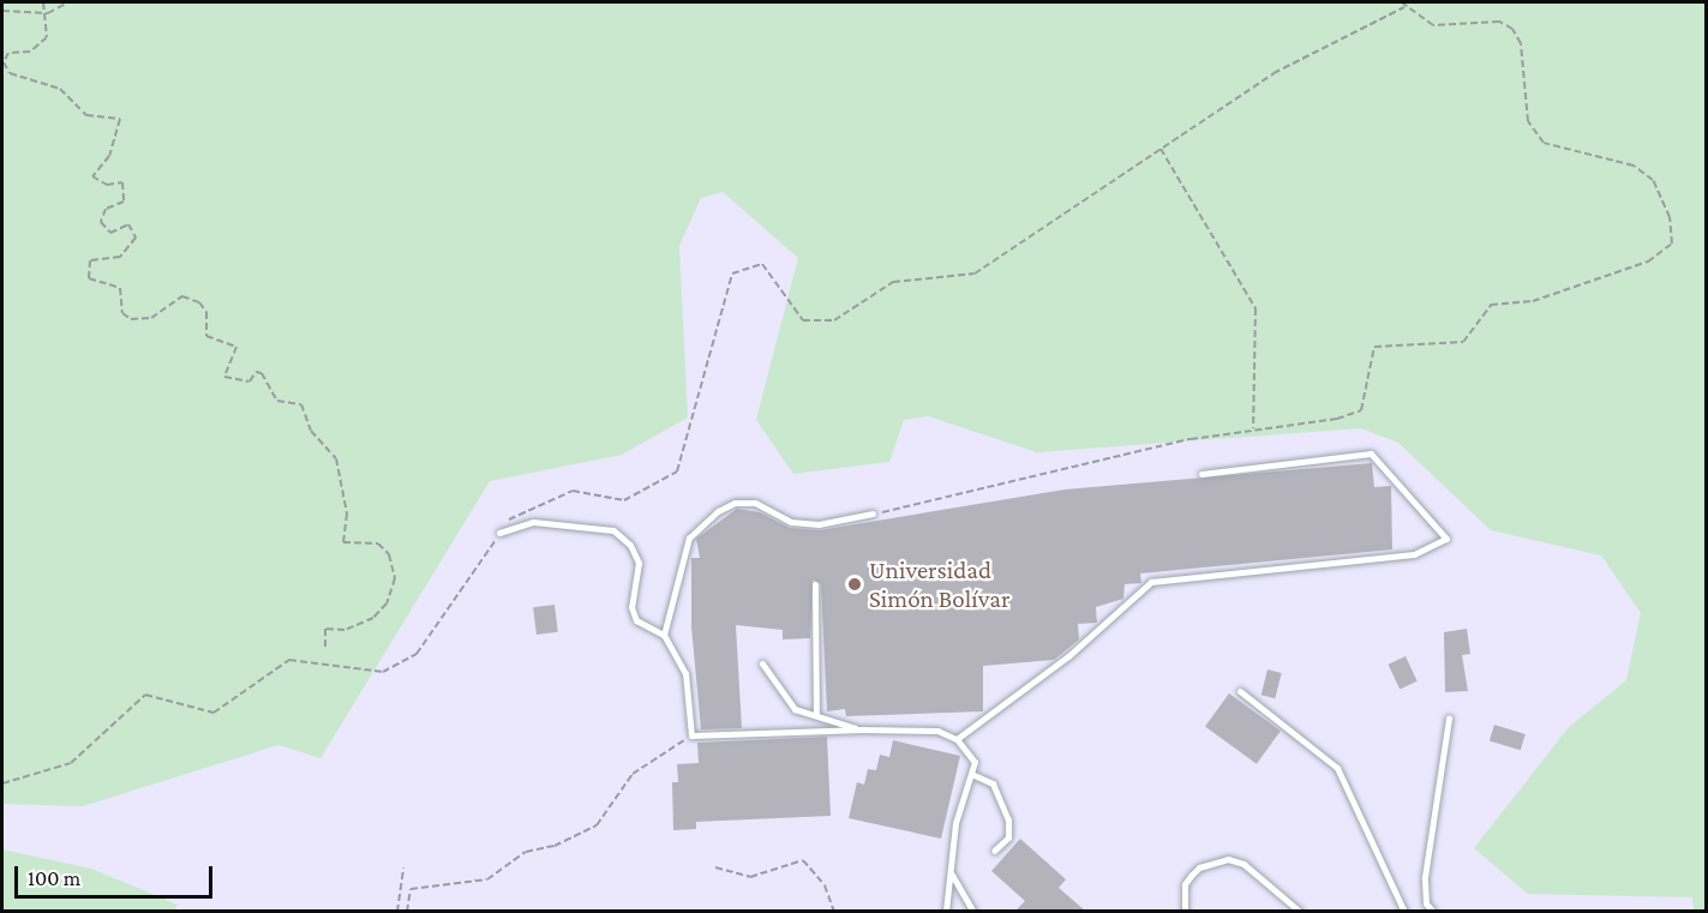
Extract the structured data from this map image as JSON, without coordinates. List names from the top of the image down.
{
  "places": ["Universidad Simón Bolívar"],
  "scale_bar": "100 m"
}
